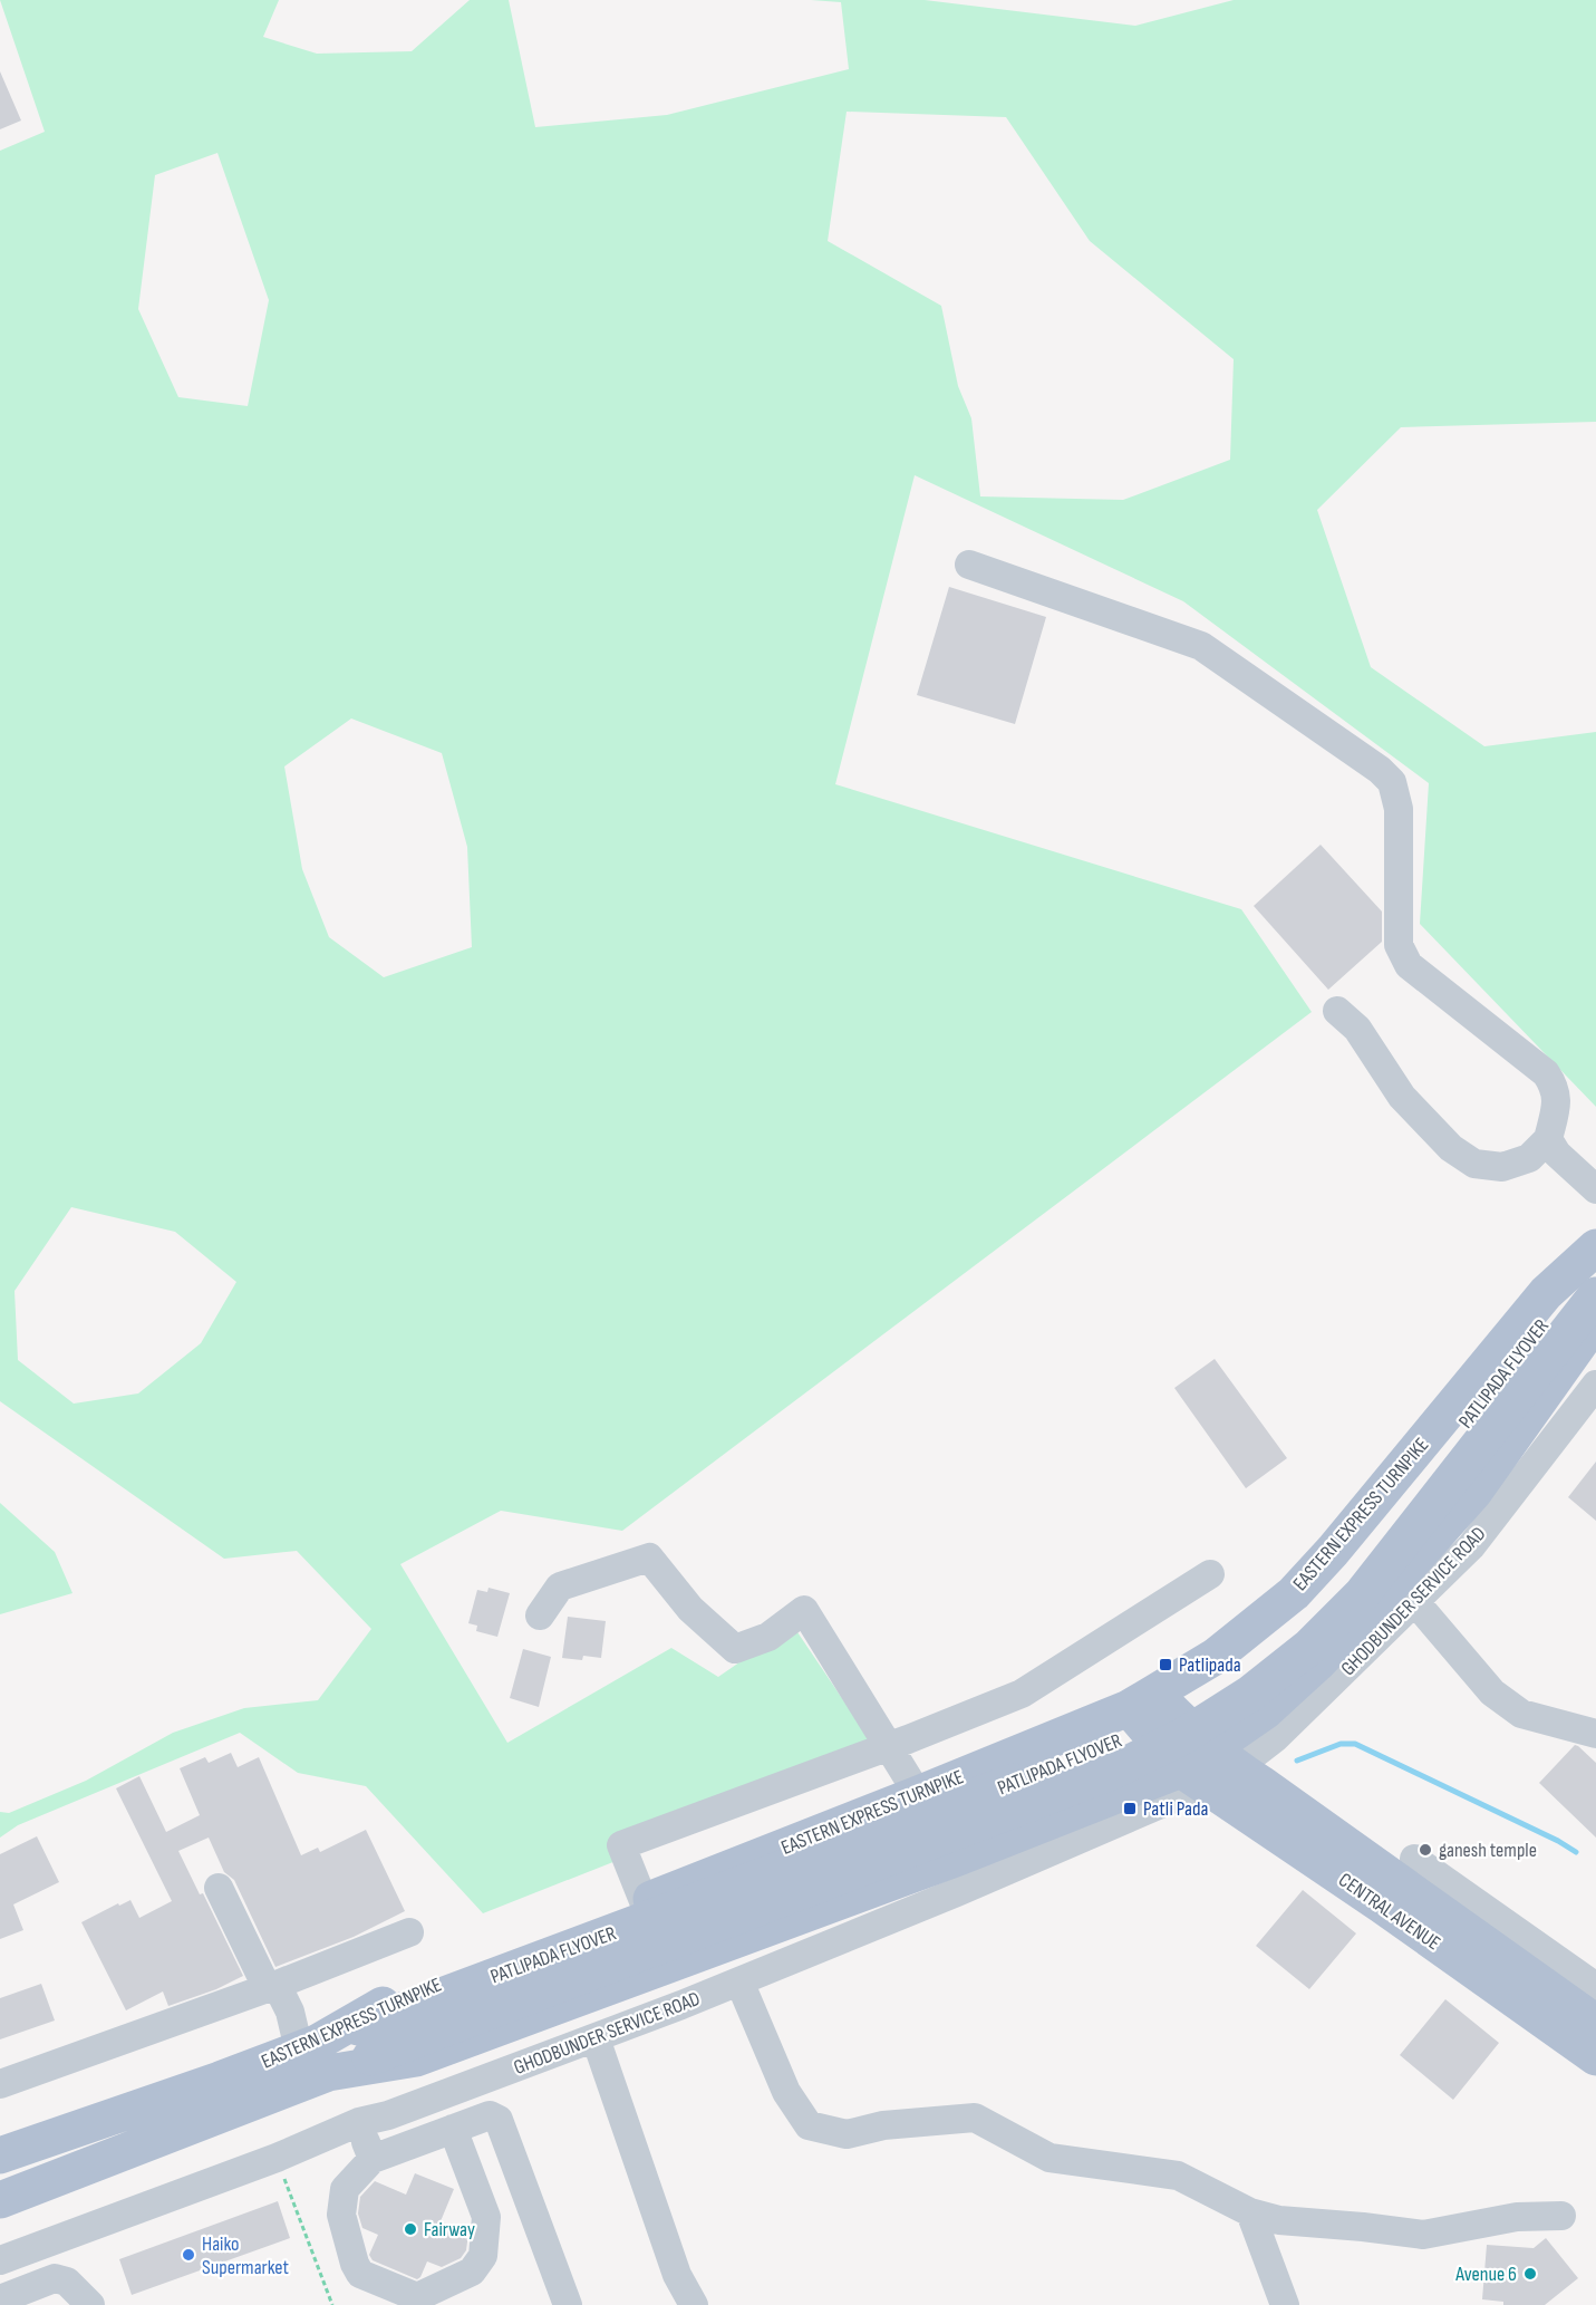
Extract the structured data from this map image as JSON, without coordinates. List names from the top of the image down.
{
  "streets": {
    "main road": ["PATLIPADA FLYOVER", "EASTERN EXPRESS TURNPIKE", "CENTRAL AVENUE"],
    "street": ["GHODBUNDER SERVICE ROAD"]
  },
  "crossings": [
    ["PATLIPADA FLYOVER", "EASTERN EXPRESS TURNPIKE"],
    ["EASTERN EXPRESS TURNPIKE", "GHODBUNDER SERVICE ROAD"],
    ["EASTERN EXPRESS TURNPIKE", "CENTRAL AVENUE"],
    ["GHODBUNDER SERVICE ROAD", "CENTRAL AVENUE"]
  ],
  "places": {
    "transit": ["Patlipada", "Patli Pada"],
    "other": [
      "ganesh temple",
      "Fairway",
      "Haiko Supermarket",
      "Avenue 6"
    ]
  }
}
